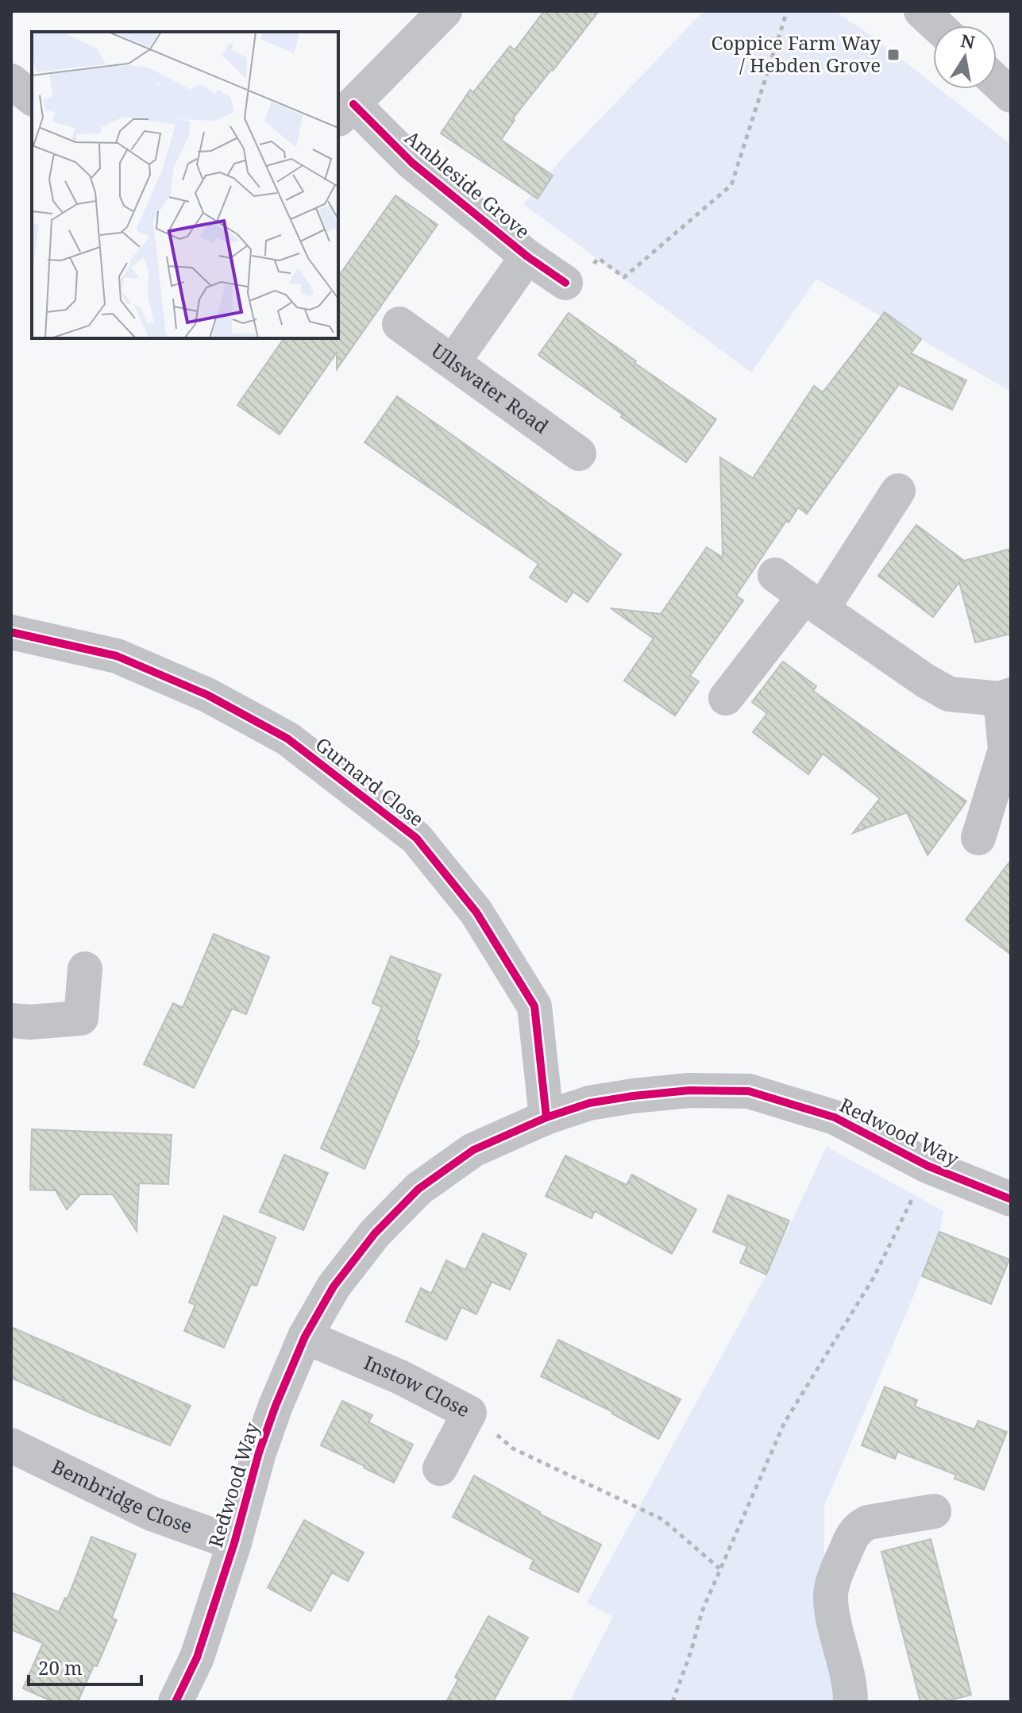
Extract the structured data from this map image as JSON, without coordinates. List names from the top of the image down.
{
  "streets": {
    "street": [
      "Ambleside Grove",
      "Ullswater Road",
      "Gurnard Close",
      "Redwood Way",
      "Instow Close",
      "Bembridge Close"
    ]
  },
  "crossings": [
    ["Ambleside Grove", "Ullswater Road"],
    ["Gurnard Close", "Redwood Way"],
    ["Redwood Way", "Instow Close"],
    ["Redwood Way", "Bembridge Close"]
  ],
  "places": {
    "transit": ["Coppice Farm Way / Hebden Grove"]
  },
  "scale_bar": "20 m",
  "north": "top"
}
